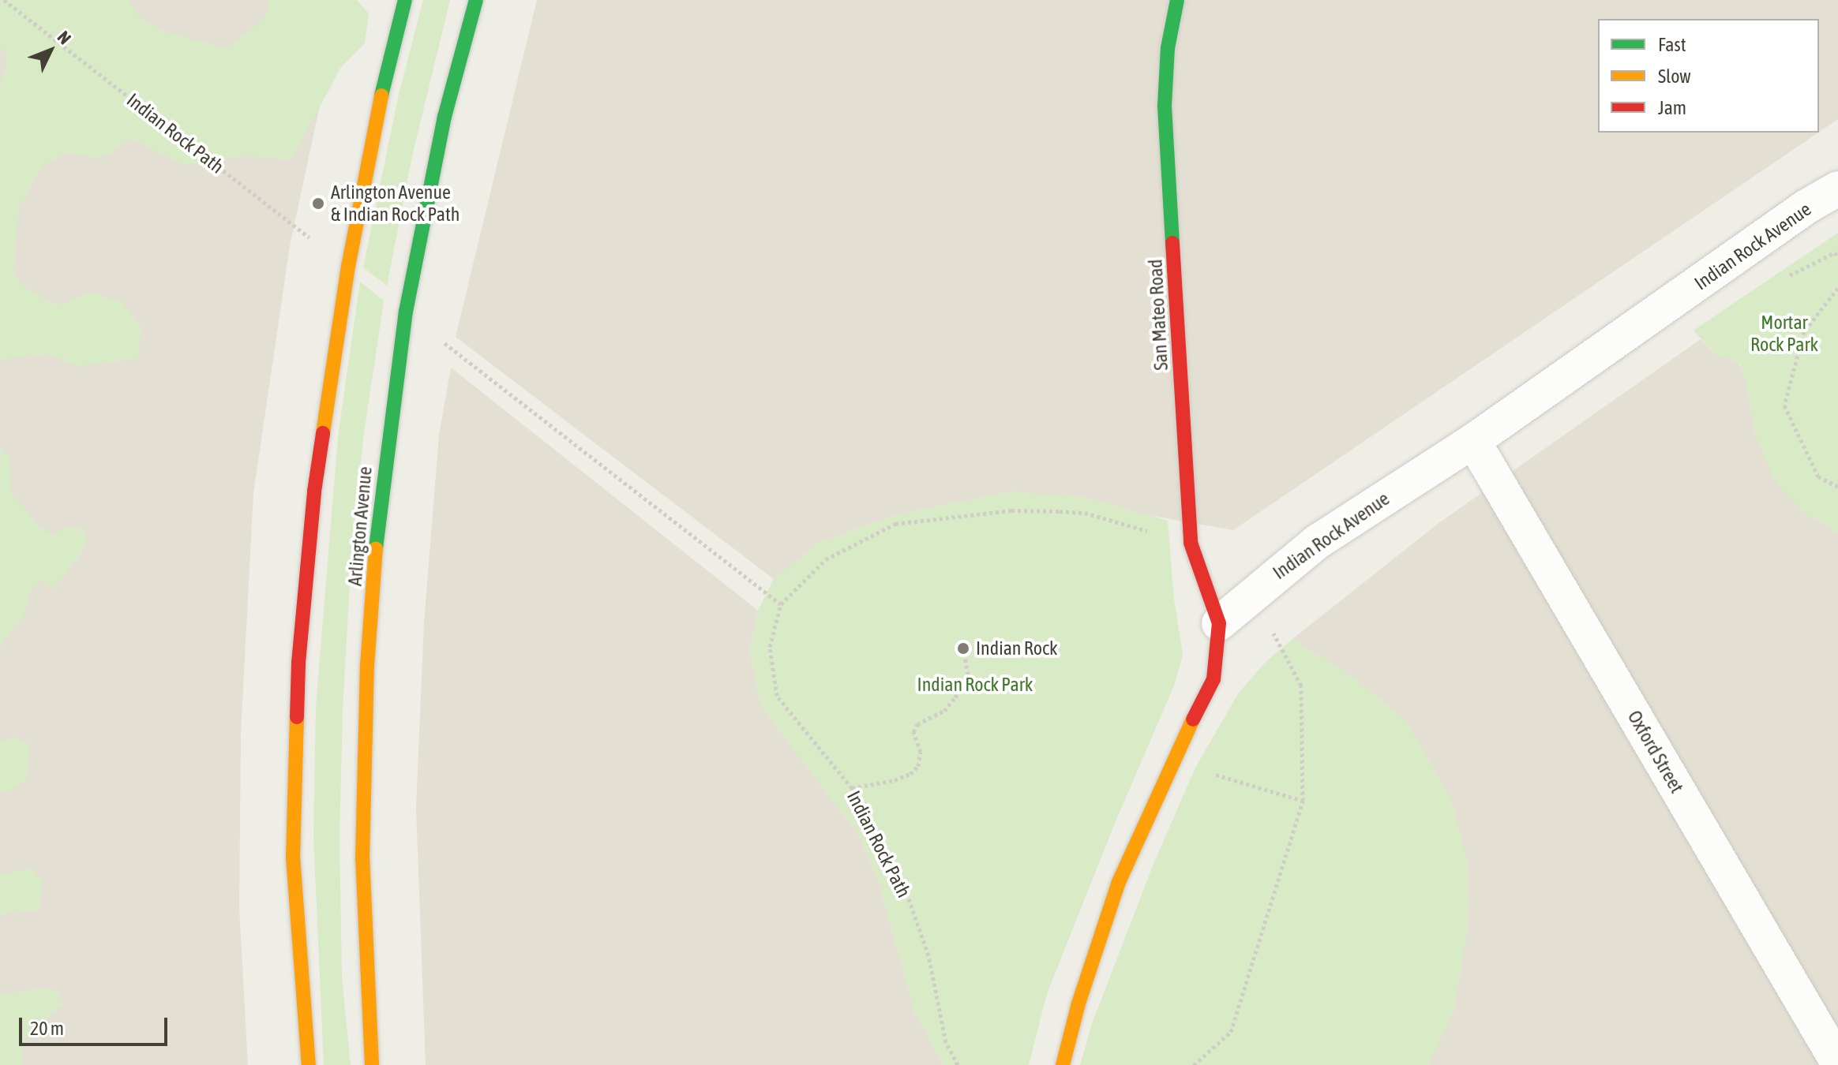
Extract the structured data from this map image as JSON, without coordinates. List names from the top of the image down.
{
  "streets": {
    "main road": ["San Mateo Road", "Arlington Avenue"],
    "street": ["Indian Rock Avenue", "Oxford Street"],
    "path": ["Indian Rock Path"]
  },
  "crossings": [
    ["Indian Rock Avenue", "San Mateo Road"],
    ["Indian Rock Avenue", "Oxford Street"]
  ],
  "parks": ["Mortar Rock Park", "Indian Rock Park"],
  "places": ["Arlington Avenue & Indian Rock Path", "Indian Rock"],
  "legend": ["Fast", "Slow", "Jam"],
  "scale_bar": "20 m",
  "north": "top right"
}
